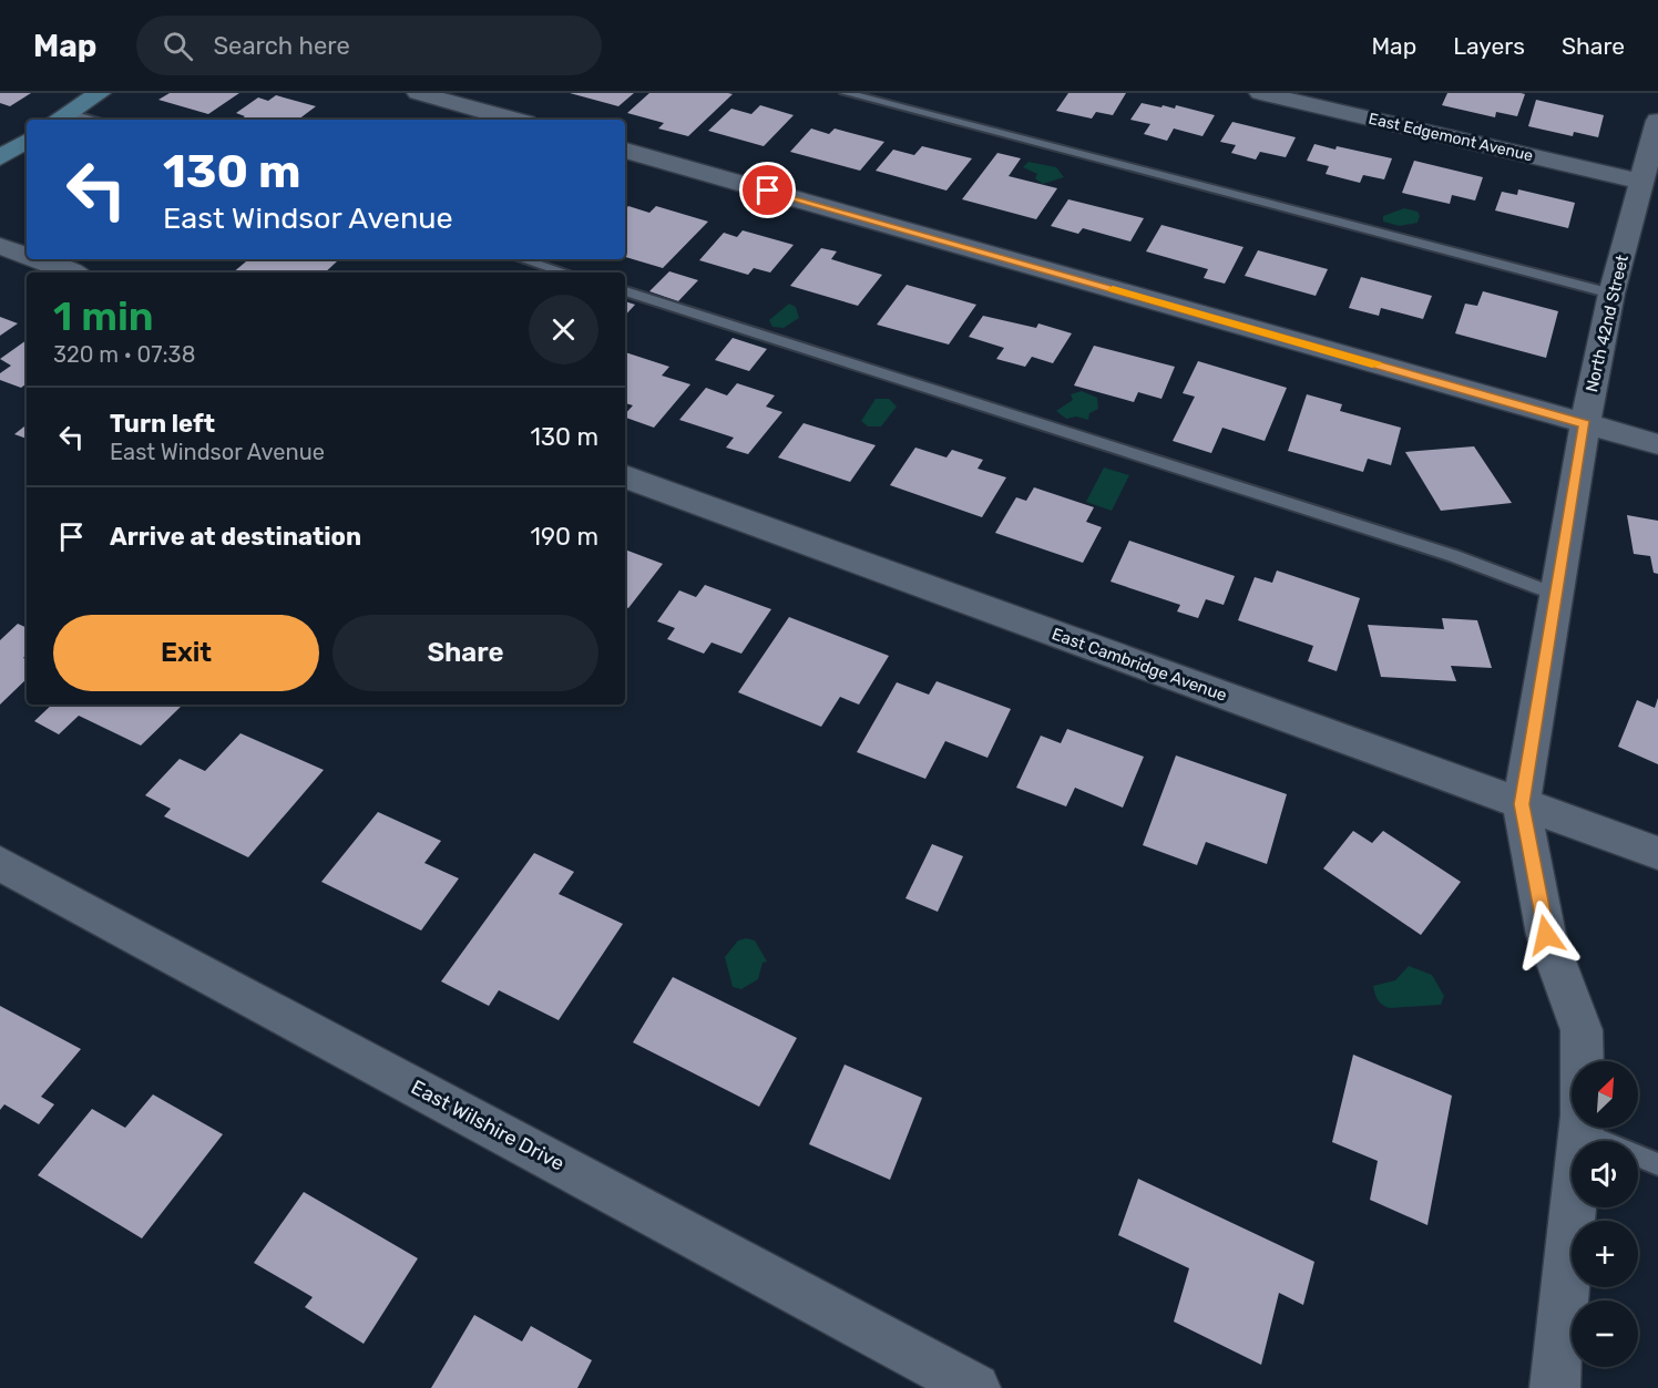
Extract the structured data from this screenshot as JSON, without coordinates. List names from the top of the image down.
{
  "streets": {
    "street": [
      "East Edgemont Avenue",
      "North 42nd Street",
      "East Cambridge Avenue",
      "East Wilshire Drive"
    ]
  },
  "crossings": [
    ["East Edgemont Avenue", "North 42nd Street"],
    ["North 42nd Street", "East Cambridge Avenue"]
  ],
  "north": "top right",
  "page": {
    "header": "Map",
    "search": "Search here",
    "nav": ["Map", "Layers", "Share"],
    "turn": ["130 m", "East Windsor Avenue"],
    "heading": ["1 min", "320 m · 07:38"],
    "list": [
      {
        "name": "Turn left",
        "note": "East Windsor Avenue",
        "value": "130 m"
      },
      {
        "name": "Arrive at destination",
        "value": "190 m"
      }
    ],
    "buttons": ["Exit", "Share"],
    "map_buttons": ["+", "−"]
  }
}
